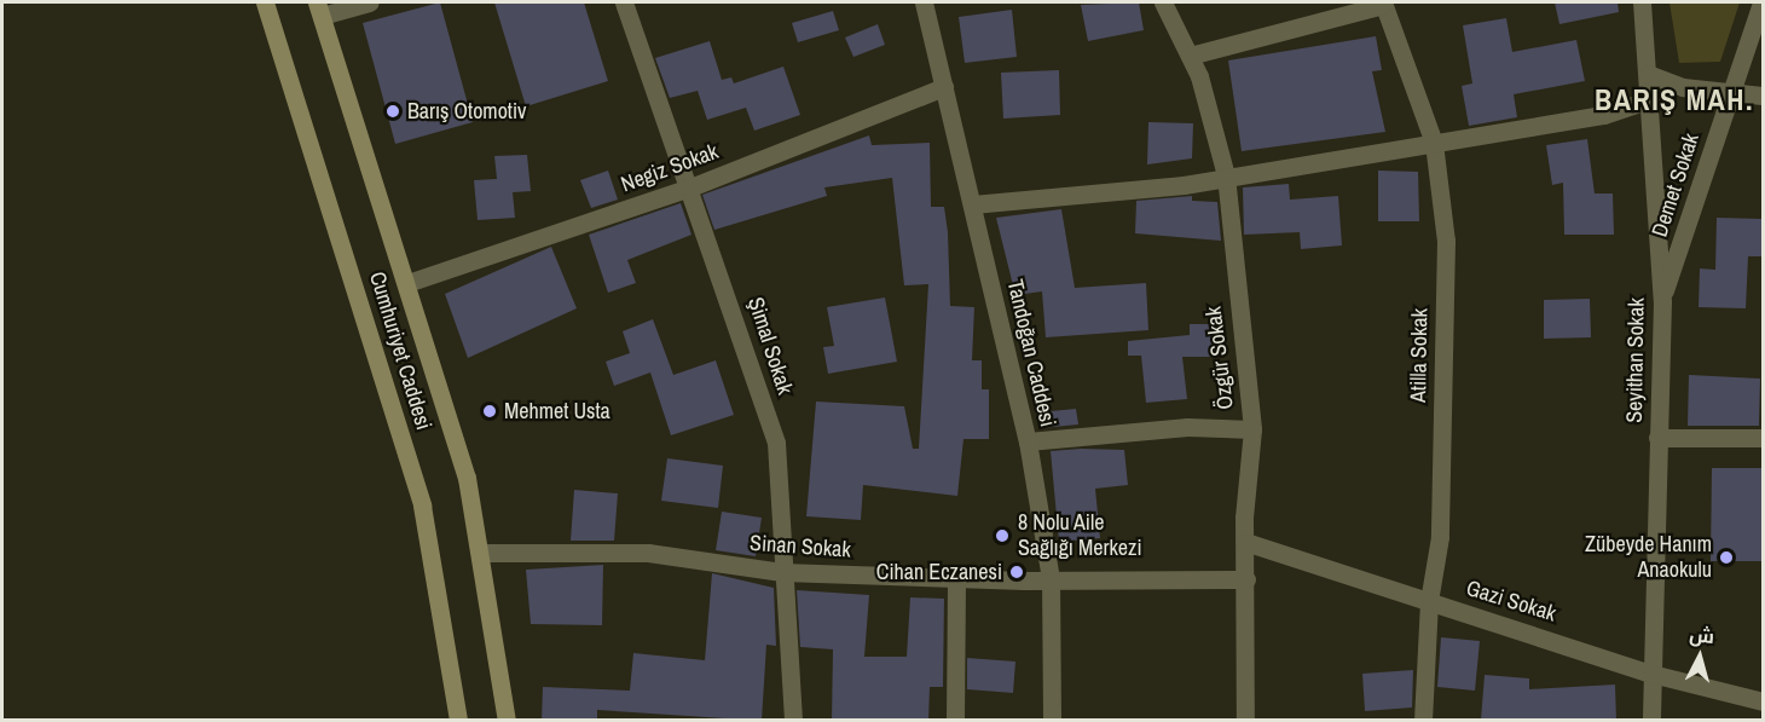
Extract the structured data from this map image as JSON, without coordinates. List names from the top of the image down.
{
  "streets": {
    "main road": ["Cumhuriyet Caddesi"],
    "street": [
      "Negiz Sokak",
      "Demet Sokak",
      "Şimal Sokak",
      "Tandoğan Caddesi",
      "Atilla Sokak",
      "Özgür Sokak",
      "Seyithan Sokak",
      "Sinan Sokak",
      "Gazi Sokak"
    ]
  },
  "crossings": [
    ["Negiz Sokak", "Şimal Sokak"],
    ["Negiz Sokak", "Tandoğan Caddesi"],
    ["Demet Sokak", "Seyithan Sokak"],
    ["Şimal Sokak", "Sinan Sokak"],
    ["Tandoğan Caddesi", "Sinan Sokak"],
    ["Atilla Sokak", "Gazi Sokak"],
    ["Özgür Sokak", "Sinan Sokak"],
    ["Özgür Sokak", "Gazi Sokak"],
    ["Seyithan Sokak", "Gazi Sokak"]
  ],
  "districts": ["BARIŞ MAH."],
  "places": [
    "Barış Otomotiv",
    "Mehmet Usta",
    "8 Nolu Aile Sağlığı Merkezi",
    "Zübeyde Hanım Anaokulu",
    "Cihan Eczanesi"
  ],
  "north": "top"
}
